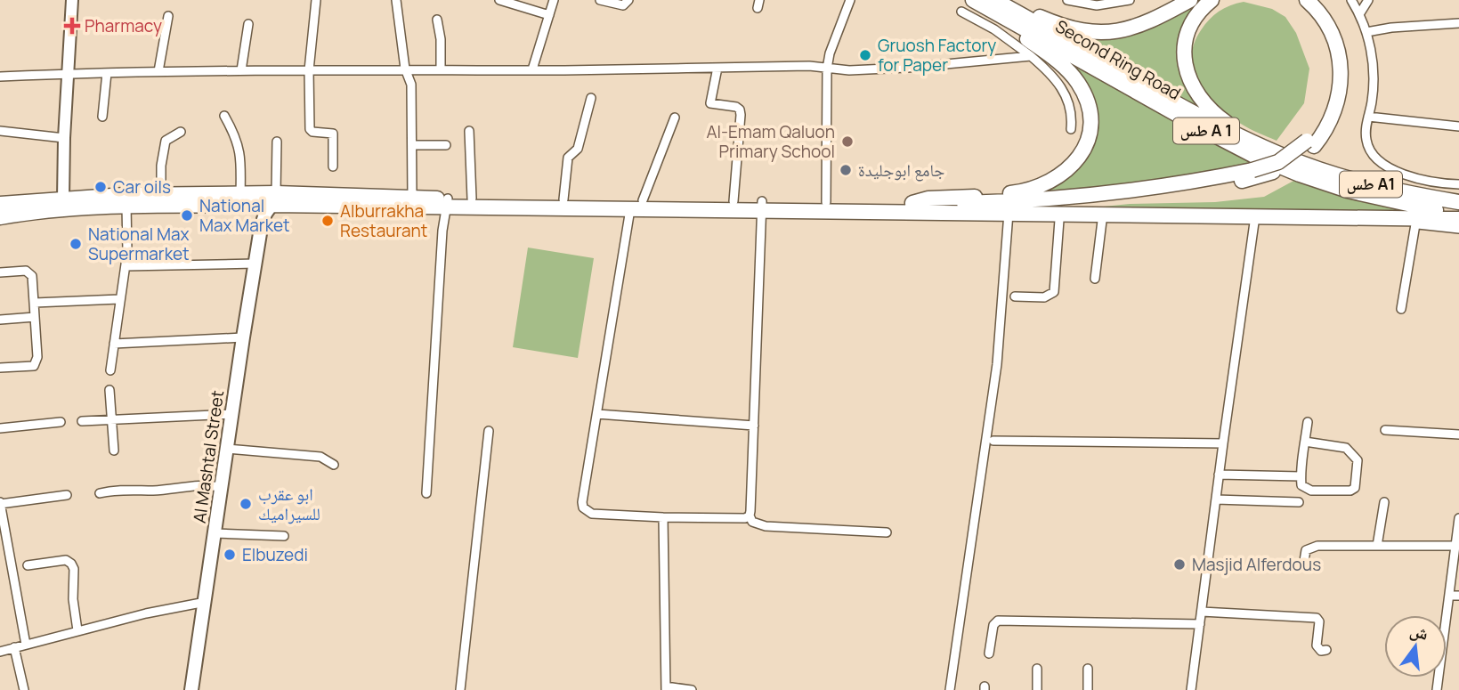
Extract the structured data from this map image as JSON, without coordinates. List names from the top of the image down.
{
  "streets": {
    "highway": ["Second Ring Road", "طس A 1", "طس A1"],
    "main road": ["Al Mashtal Street"]
  },
  "places": {
    "health": ["Pharmacy"],
    "other": [
      "Gruosh Factory for Paper",
      "Al-Emam Qaluon Primary School",
      "جامع ابوجليدة",
      "Car oils",
      "National Max Market",
      "Alburrakha Restaurant",
      "National Max Supermarket",
      "ابو عقرب للسيراميك",
      "Elbuzedi",
      "Masjid Alferdous"
    ]
  },
  "north": "top"
}
